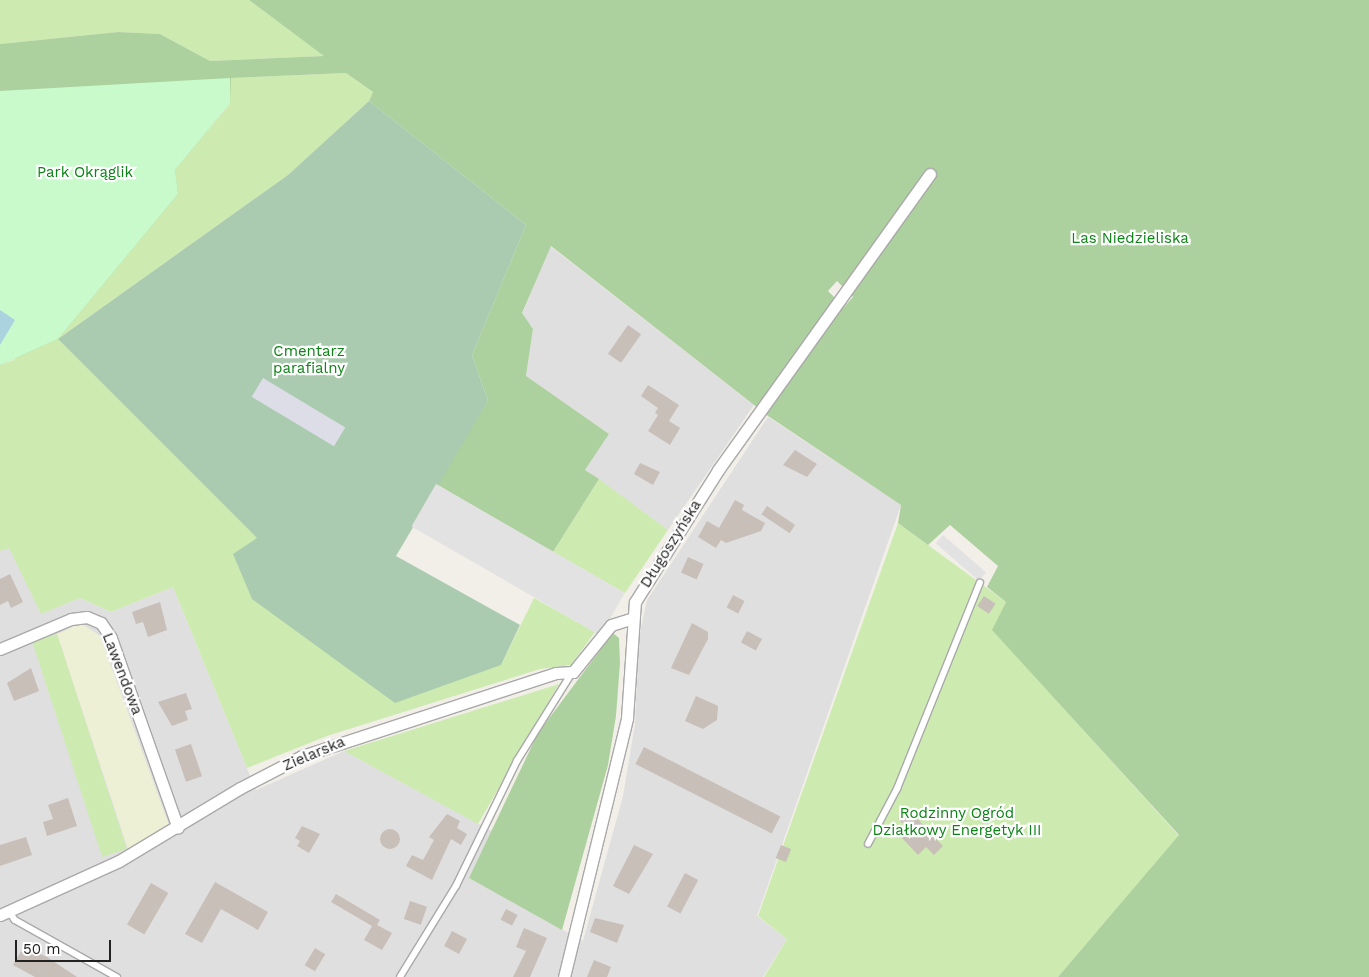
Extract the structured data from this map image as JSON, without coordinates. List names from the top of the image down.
{
  "streets": {
    "street": ["Długoszyńska", "Lawendowa", "Zielarska"]
  },
  "crossings": [
    ["Lawendowa", "Zielarska"]
  ],
  "parks": [
    "Park Okrąglik",
    "Las Niedzieliska",
    "Cmentarz parafialny",
    "Rodzinny Ogród Działkowy Energetyk III"
  ],
  "scale_bar": "50 m"
}
